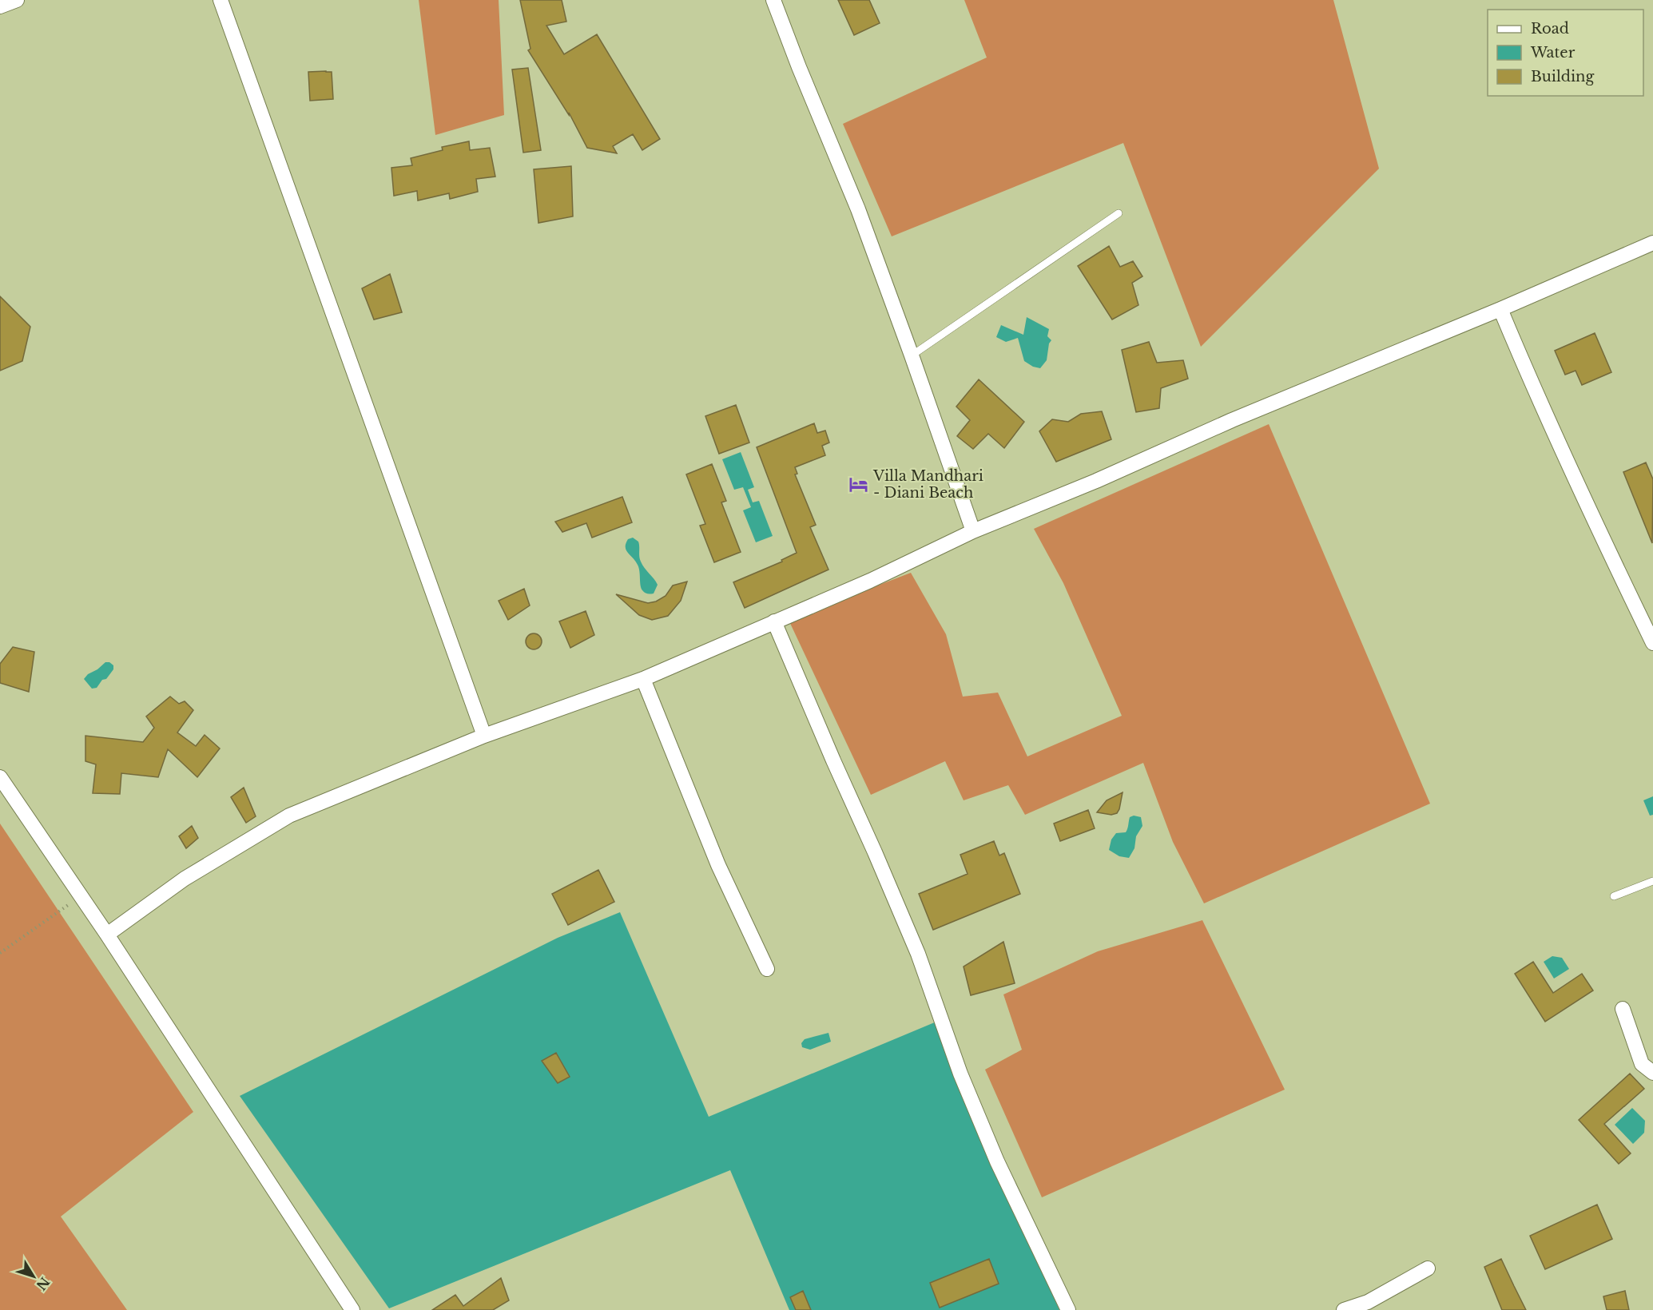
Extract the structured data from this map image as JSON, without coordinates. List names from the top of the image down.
{
  "places": {
    "hotel": ["Villa Mandhari - Diani Beach"]
  },
  "legend": ["Road", "Water", "Building"],
  "north": "bottom right"
}
